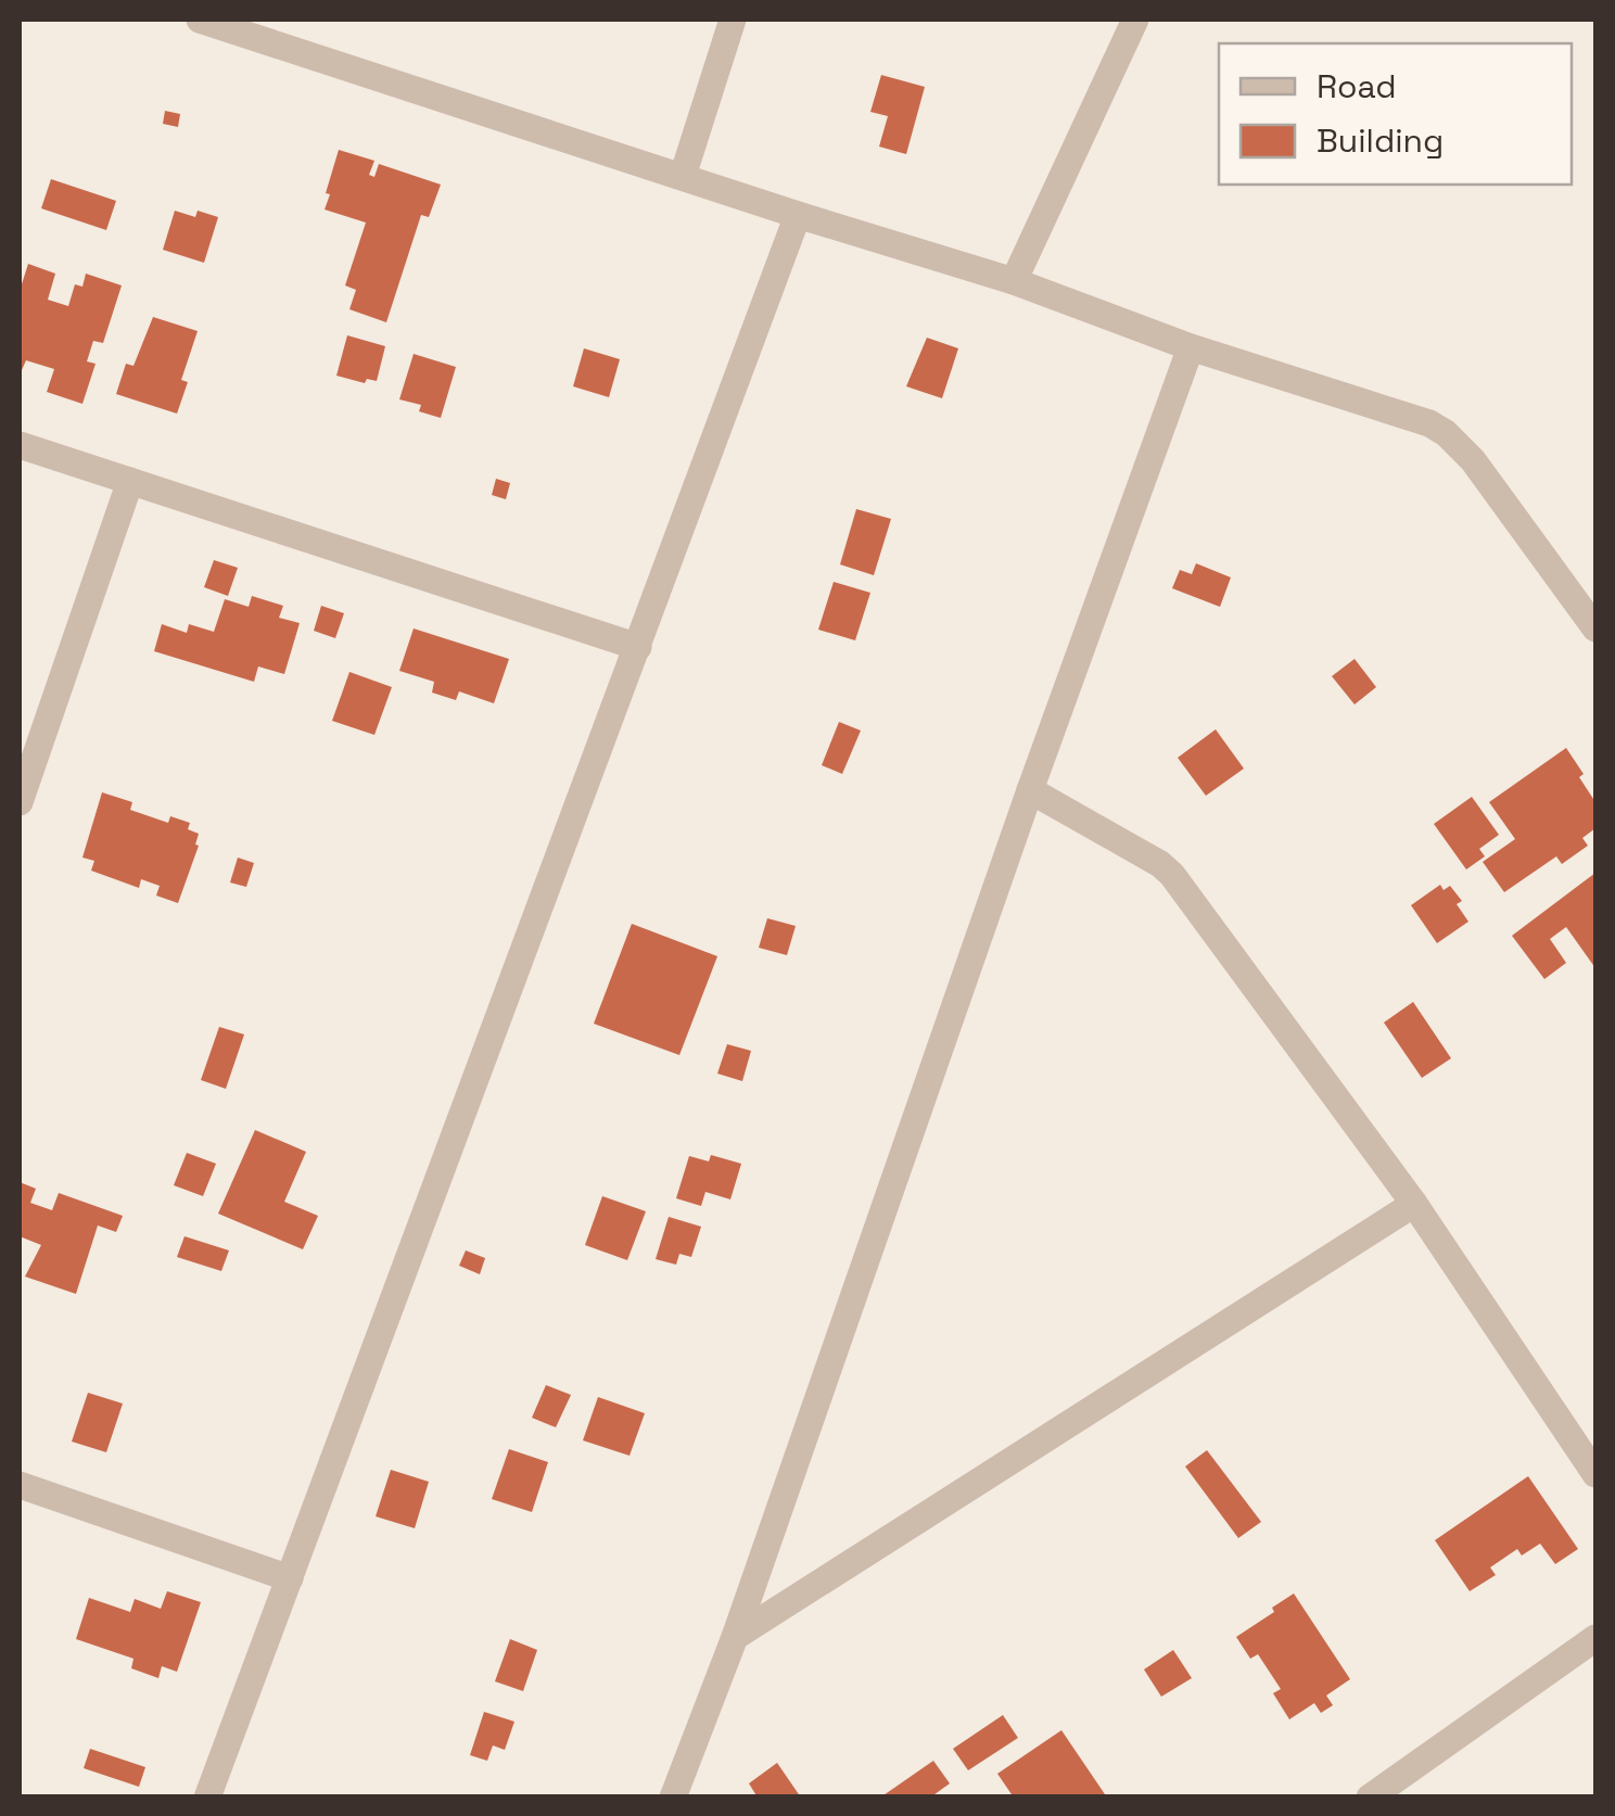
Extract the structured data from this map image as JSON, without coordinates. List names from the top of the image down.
{
  "legend": ["Road", "Building"]
}
